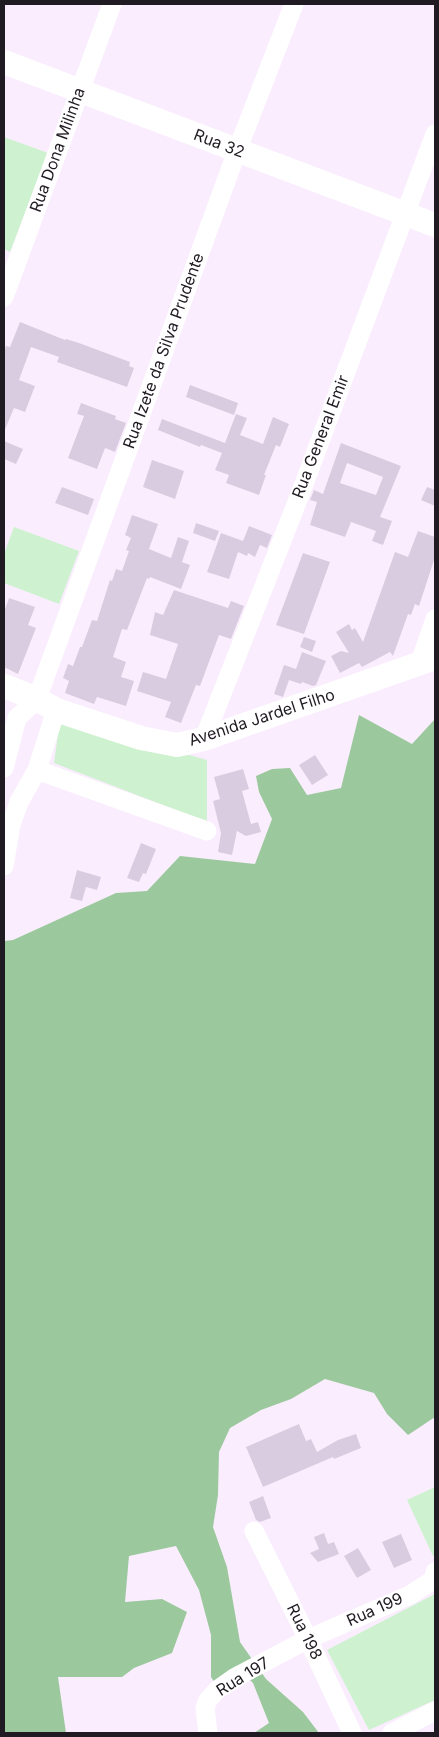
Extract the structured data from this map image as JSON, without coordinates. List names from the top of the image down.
{
  "streets": {
    "main road": ["Rua 32", "Avenida Jardel Filho"],
    "street": [
      "Rua Dona Milinha",
      "Rua Izete da Silva Prudente",
      "Rua General Emir",
      "Rua 199",
      "Rua 198",
      "Rua 197"
    ]
  },
  "crossings": [
    ["Rua 32", "Rua Dona Milinha"],
    ["Rua 32", "Rua Izete da Silva Prudente"],
    ["Rua 32", "Rua General Emir"],
    ["Rua Izete da Silva Prudente", "Avenida Jardel Filho"],
    ["Rua General Emir", "Avenida Jardel Filho"],
    ["Rua 199", "Rua 198"],
    ["Rua 199", "Rua 197"],
    ["Rua 198", "Rua 197"]
  ]
}
